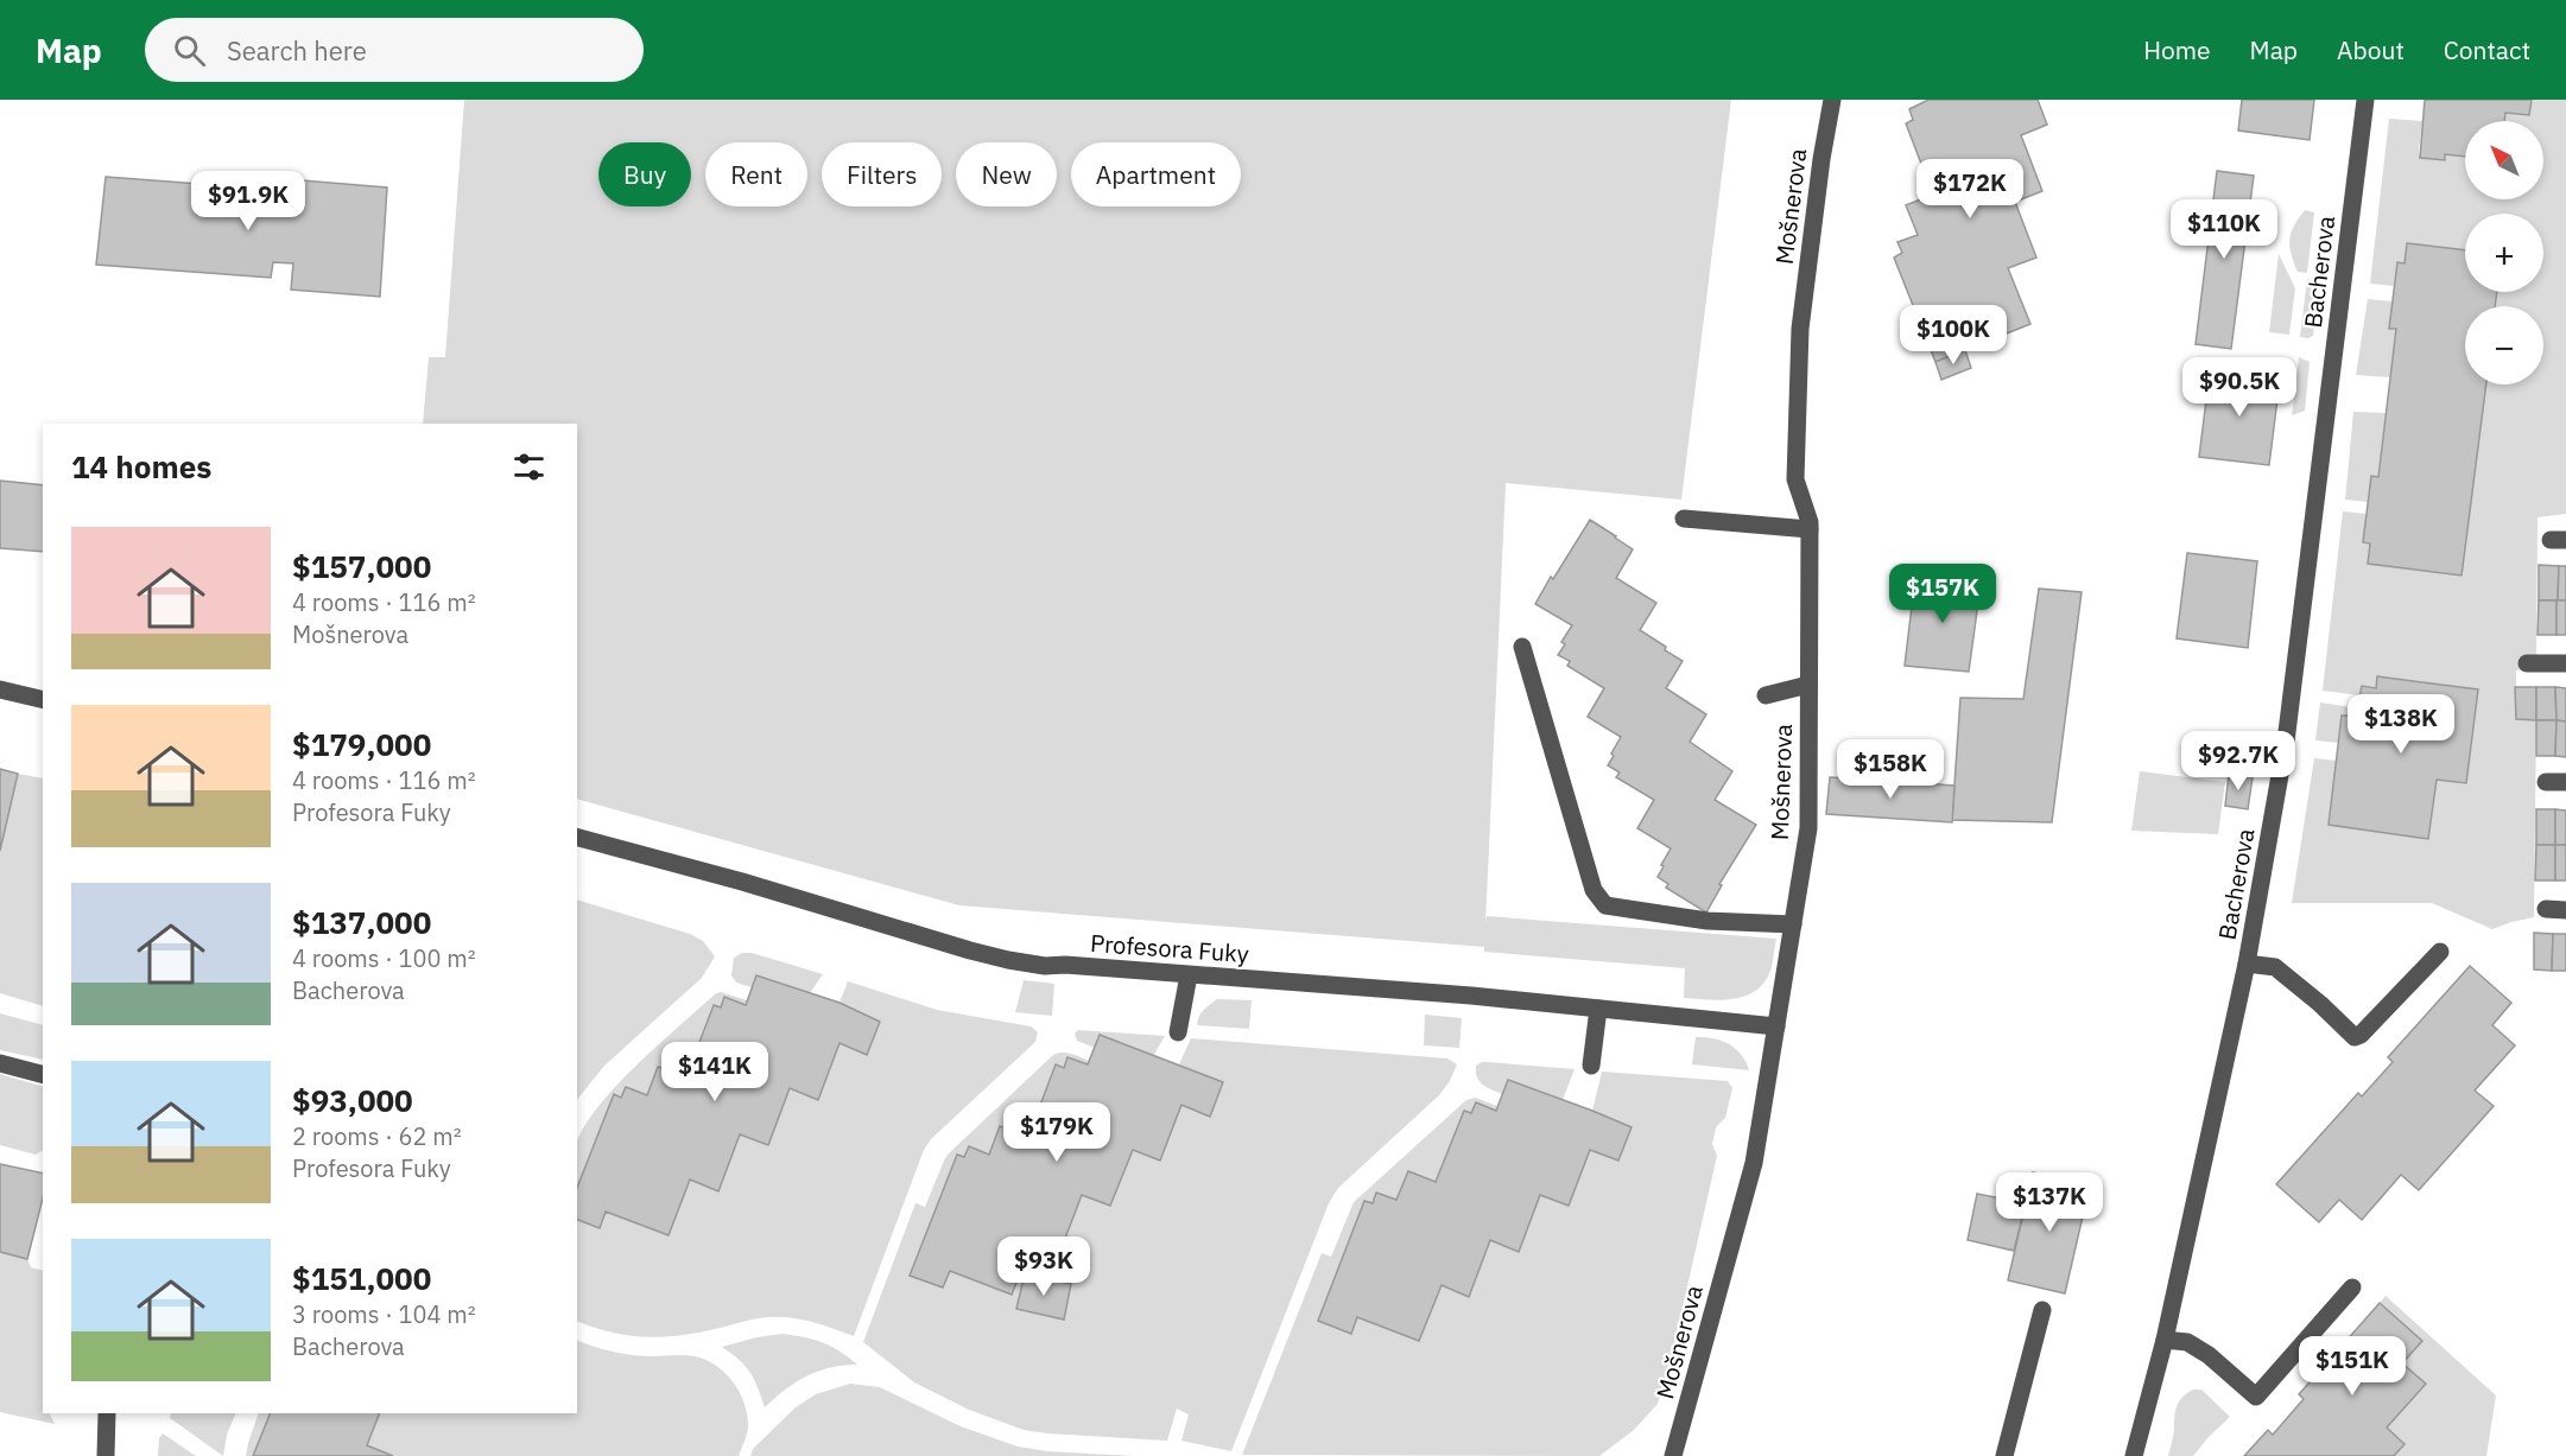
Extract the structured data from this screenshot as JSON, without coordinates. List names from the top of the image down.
{
  "streets": {
    "street": ["Mošnerova", "Bacherova", "Profesora Fuky"]
  },
  "crossings": [
    ["Mošnerova", "Profesora Fuky"]
  ],
  "north": "top left",
  "page": {
    "header": "Map",
    "search": "Search here",
    "nav": [
      "Home",
      "Map",
      "About",
      "Contact"
    ],
    "map_buttons": ["+", "−"],
    "chip": [
      "Buy",
      "Rent",
      "Filters",
      "New",
      "Apartment"
    ],
    "price": [
      "$172K",
      "$91.9K",
      "$110K",
      "$100K",
      "$90.5K",
      "$157K",
      "$138K",
      "$92.7K",
      "$158K",
      "$141K",
      "$179K",
      "$137K",
      "$93K",
      "$151K"
    ],
    "heading": "14 homes",
    "list": [
      {
        "name": "$157,000",
        "note": "4 rooms · 116 m² · Mošnerova"
      },
      {
        "name": "$179,000",
        "note": "4 rooms · 116 m² · Profesora Fuky"
      },
      {
        "name": "$137,000",
        "note": "4 rooms · 100 m² · Bacherova"
      },
      {
        "name": "$93,000",
        "note": "2 rooms · 62 m² · Profesora Fuky"
      },
      {
        "name": "$151,000",
        "note": "3 rooms · 104 m² · Bacherova"
      }
    ]
  }
}
